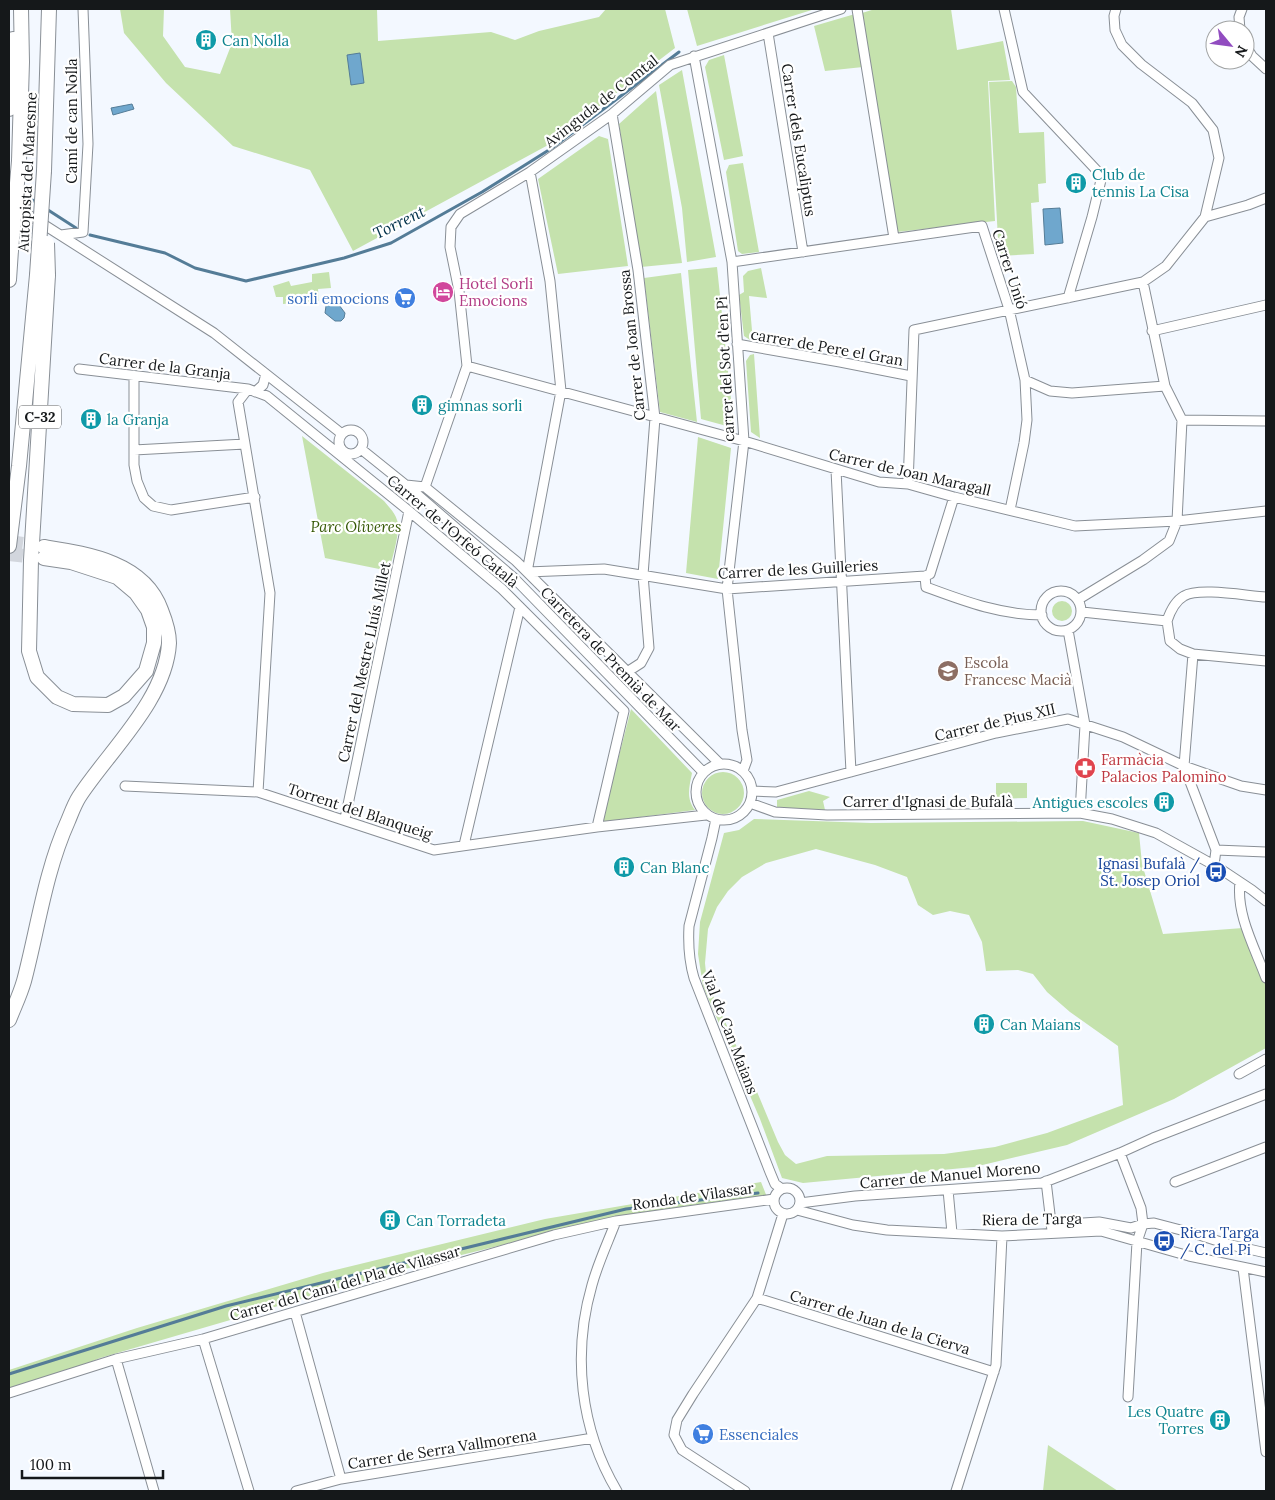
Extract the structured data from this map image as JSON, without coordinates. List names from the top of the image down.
{
  "streets": {
    "highway": ["Autopista del Maresme", "C-32"],
    "street": [
      "Avinguda de Comtal",
      "Camí de can Nolla",
      "Carrer dels Eucaliptus",
      "Carrer Unió",
      "Carrer de Joan Brossa",
      "carrer de Pere el Gran",
      "Carrer de la Granja",
      "carrer del Sot d'en Pi",
      "Carrer de Joan Maragall",
      "Carrer de l'Orfeó Català",
      "Carrer de les Guilleries",
      "Carretera de Premià de Mar",
      "Carrer del Mestre Lluís Millet",
      "Carrer de Pius XII",
      "Carrer d'Ignasi de Bufalà",
      "Torrent del Blanqueig",
      "Vial de Can Maians",
      "Carrer de Manuel Moreno",
      "Ronda de Vilassar",
      "Riera de Targa",
      "Carrer del Camí del Pla de Vilassar",
      "Carrer de Juan de la Cierva",
      "Carrer de Serra Vallmorena"
    ]
  },
  "crossings": [
    ["Avinguda de Comtal", "Carrer dels Eucaliptus"],
    ["Avinguda de Comtal", "Carrer de Joan Brossa"],
    ["Avinguda de Comtal", "carrer del Sot d'en Pi"],
    ["Avinguda de Comtal", "Carrer de Joan Maragall"],
    ["Carrer dels Eucaliptus", "Carrer Unió"],
    ["Autopista del Maresme", "C-32"],
    ["Carrer Unió", "carrer del Sot d'en Pi"],
    ["Carrer Unió", "Carrer de Joan Maragall"],
    ["Carrer de Joan Brossa", "Carrer de Joan Maragall"],
    ["Carrer de Joan Brossa", "Carrer de les Guilleries"],
    ["carrer de Pere el Gran", "carrer del Sot d'en Pi"],
    ["Carrer de la Granja", "Carrer de l'Orfeó Català"],
    ["carrer del Sot d'en Pi", "Carrer de Joan Maragall"],
    ["carrer del Sot d'en Pi", "Carrer de les Guilleries"],
    ["carrer del Sot d'en Pi", "Carretera de Premià de Mar"],
    ["carrer del Sot d'en Pi", "Carrer de Pius XII"],
    ["carrer del Sot d'en Pi", "Carrer d'Ignasi de Bufalà"],
    ["carrer del Sot d'en Pi", "Torrent del Blanqueig"],
    ["carrer del Sot d'en Pi", "Vial de Can Maians"],
    ["Carrer de l'Orfeó Català", "Carrer del Mestre Lluís Millet"],
    ["Carrer de l'Orfeó Català", "Torrent del Blanqueig"],
    ["Carretera de Premià de Mar", "Carrer de Pius XII"],
    ["Carretera de Premià de Mar", "Carrer d'Ignasi de Bufalà"],
    ["Carretera de Premià de Mar", "Torrent del Blanqueig"],
    ["Carretera de Premià de Mar", "Vial de Can Maians"],
    ["Carrer del Mestre Lluís Millet", "Torrent del Blanqueig"],
    ["Carrer de Pius XII", "Carrer d'Ignasi de Bufalà"],
    ["Carrer de Pius XII", "Torrent del Blanqueig"],
    ["Carrer de Pius XII", "Vial de Can Maians"],
    ["Carrer d'Ignasi de Bufalà", "Torrent del Blanqueig"],
    ["Carrer d'Ignasi de Bufalà", "Vial de Can Maians"],
    ["Torrent del Blanqueig", "Vial de Can Maians"],
    ["Vial de Can Maians", "Carrer de Manuel Moreno"],
    ["Vial de Can Maians", "Ronda de Vilassar"],
    ["Vial de Can Maians", "Riera de Targa"],
    ["Carrer de Manuel Moreno", "Ronda de Vilassar"],
    ["Carrer de Manuel Moreno", "Riera de Targa"],
    ["Ronda de Vilassar", "Riera de Targa"],
    ["Ronda de Vilassar", "Carrer del Camí del Pla de Vilassar"]
  ],
  "water": ["Torrent"],
  "parks": ["Parc Oliveres"],
  "places": {
    "building": [
      "Can Nolla",
      "Club de tennis La Cisa",
      "gimnas sorli",
      "la Granja",
      "Antigues escoles",
      "Can Blanc",
      "Can Maians",
      "Can Torradeta",
      "Les Quatre Torres"
    ],
    "hotel": ["Hotel Sorli Emocions"],
    "supermarket": ["sorli emocions", "Essenciales"],
    "school or university": ["Escola Francesc Macià"],
    "pharmacy": ["Farmàcia Palacios Palomino"],
    "bus stop": ["Ignasi Bufalà / St. Josep Oriol", "Riera Targa / C. del Pi"]
  },
  "scale_bar": "100 m",
  "north": "bottom right"
}
